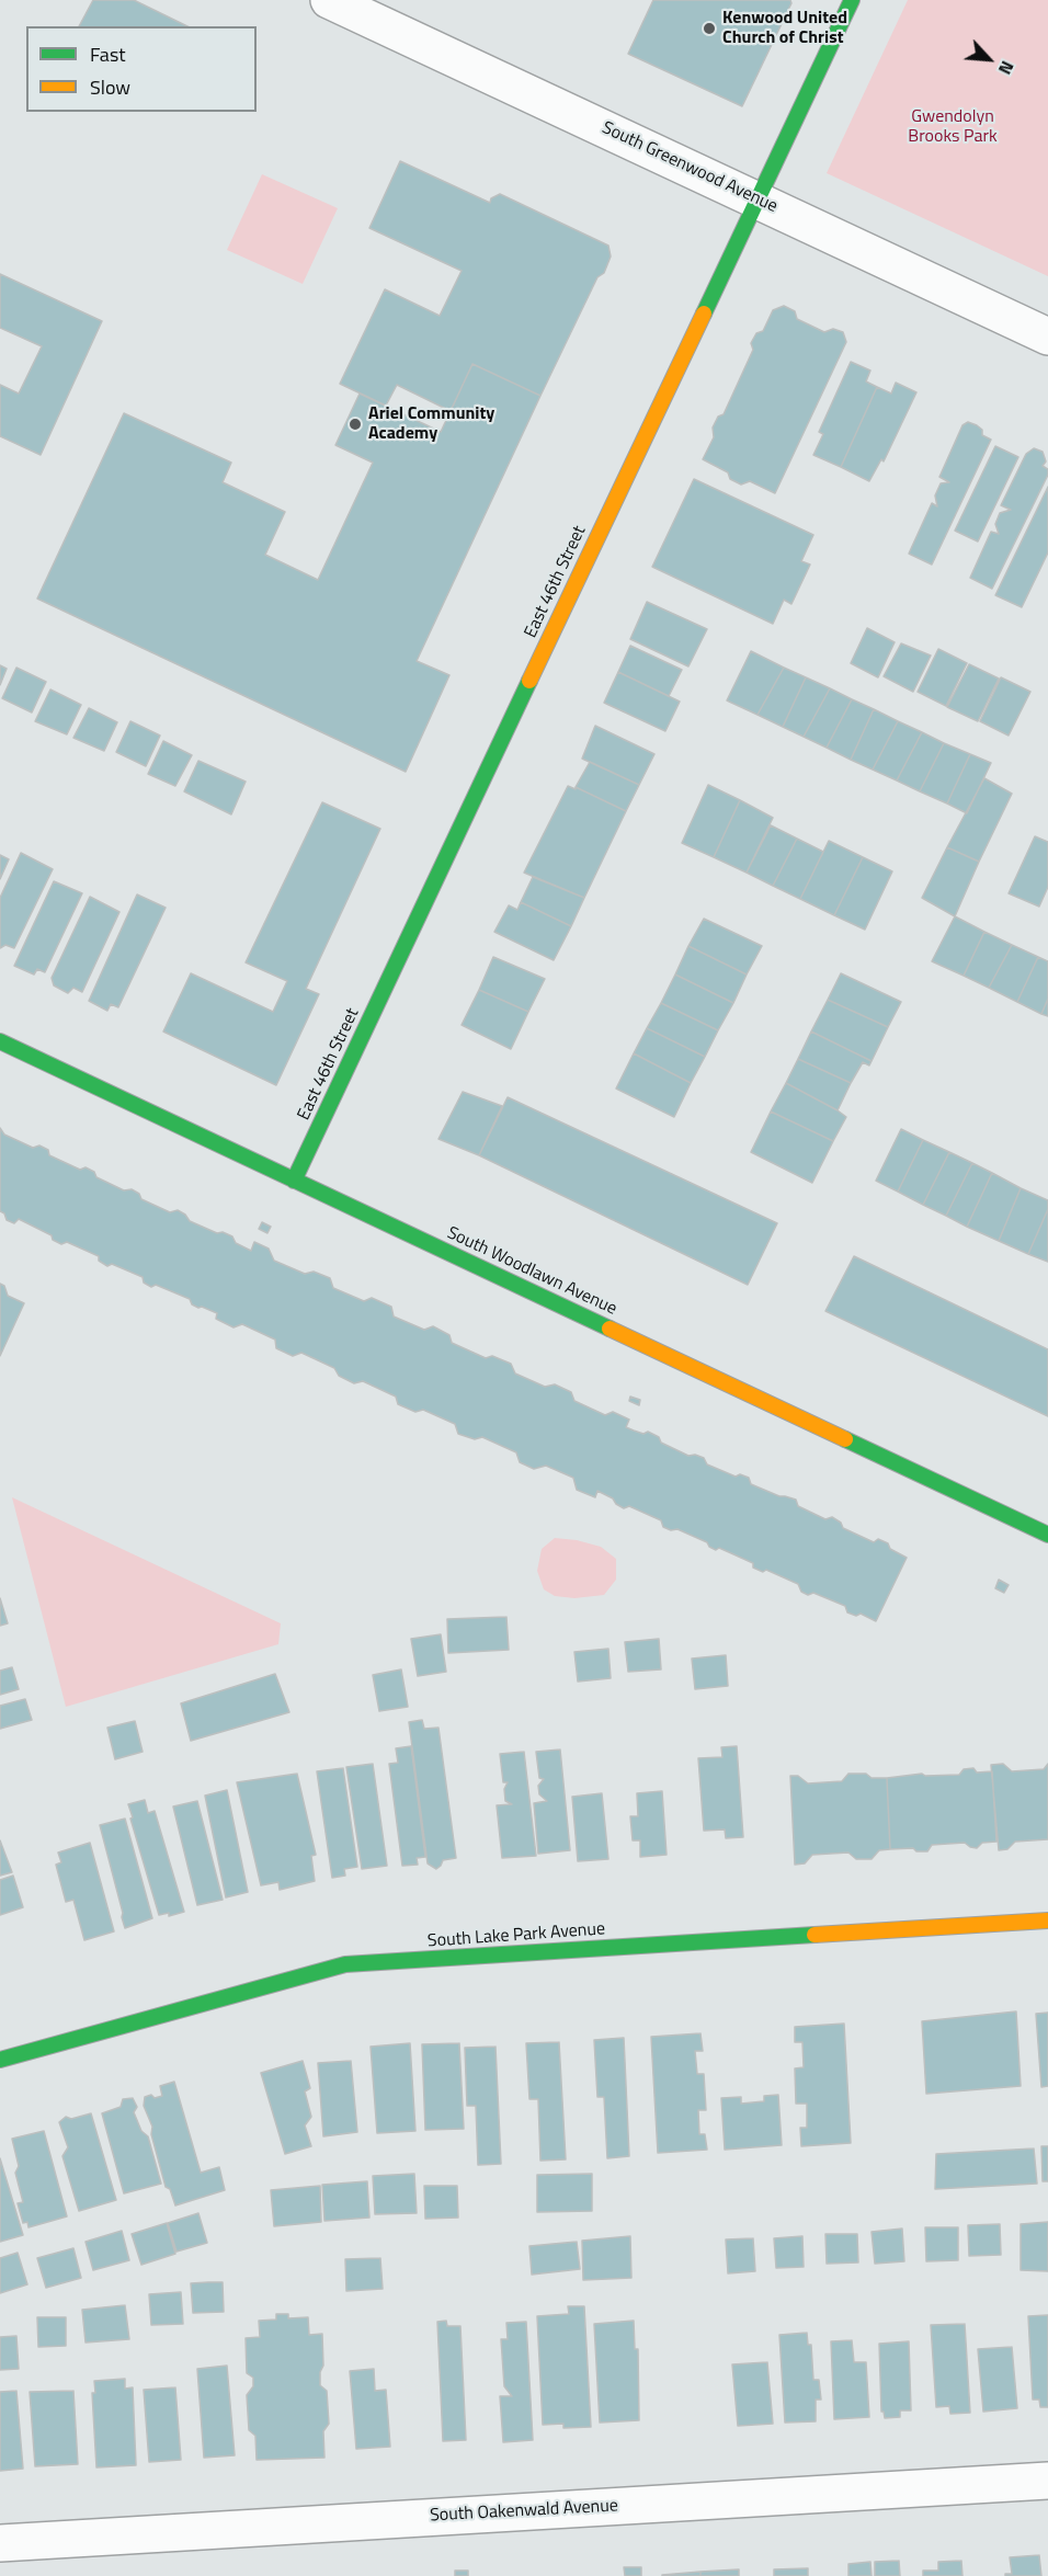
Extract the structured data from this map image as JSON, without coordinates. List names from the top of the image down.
{
  "streets": {
    "street": [
      "South Greenwood Avenue",
      "East 46th Street",
      "South Woodlawn Avenue",
      "South Lake Park Avenue",
      "South Oakenwald Avenue"
    ]
  },
  "crossings": [
    ["South Greenwood Avenue", "East 46th Street"],
    ["East 46th Street", "South Woodlawn Avenue"]
  ],
  "parks": ["Gwendolyn Brooks Park"],
  "places": ["Kenwood United Church of Christ", "Ariel Community Academy"],
  "legend": ["Fast", "Slow"],
  "north": "bottom right"
}
